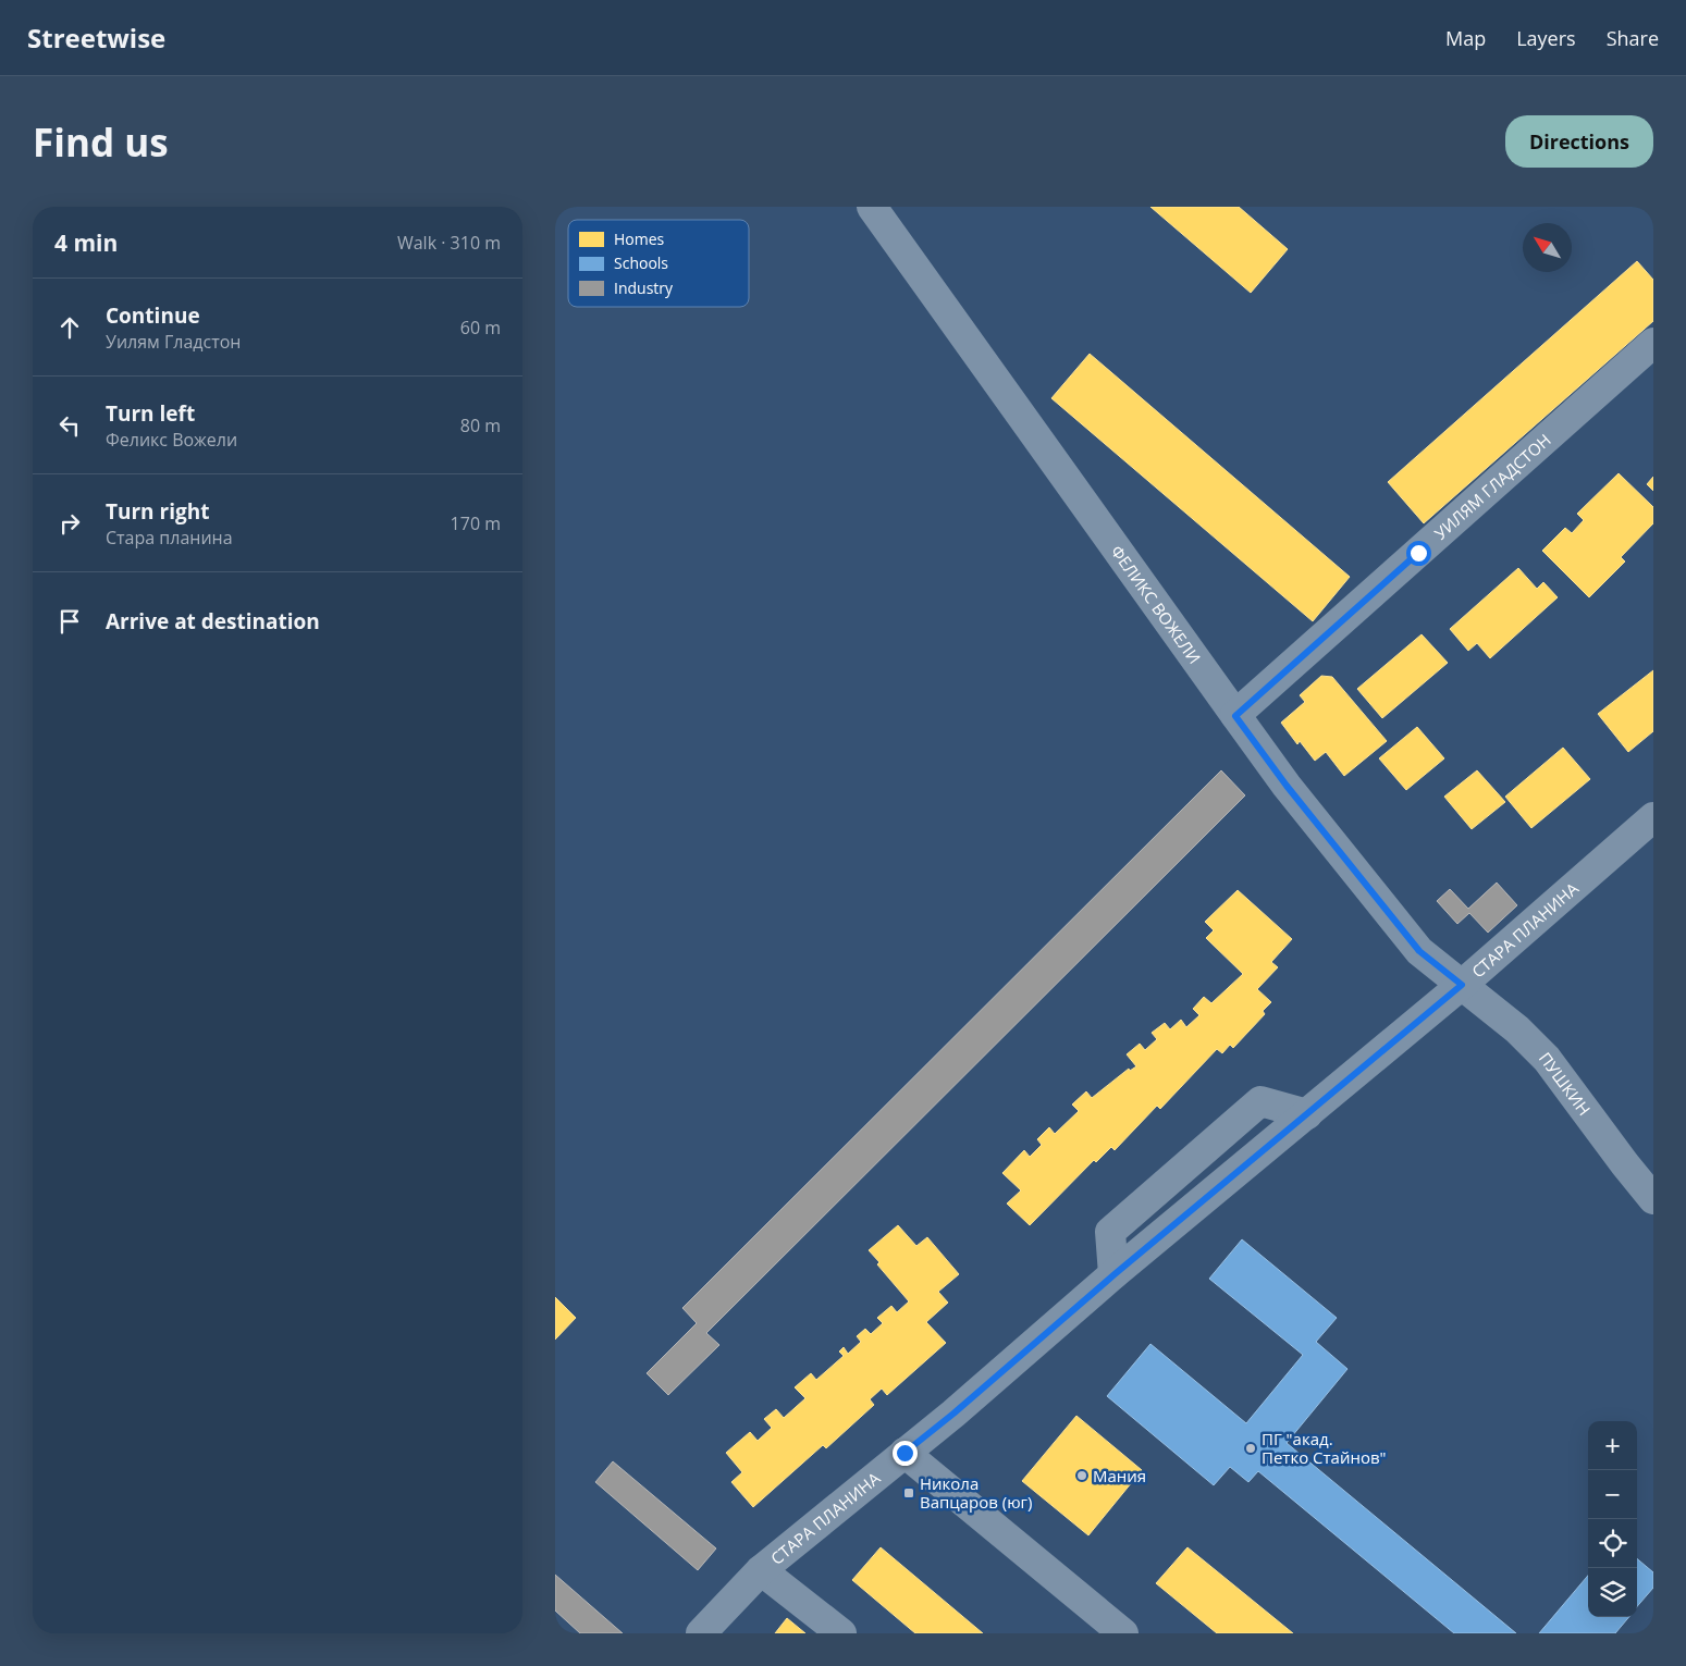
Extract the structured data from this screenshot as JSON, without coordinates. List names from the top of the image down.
{
  "streets": {
    "street": [
      "УИЛЯМ ГЛАДСТОН",
      "ФЕЛИКС ВОЖЕЛИ",
      "СТАРА ПЛАНИНА",
      "ПУШКИН"
    ]
  },
  "crossings": [
    ["УИЛЯМ ГЛАДСТОН", "ФЕЛИКС ВОЖЕЛИ"],
    ["ФЕЛИКС ВОЖЕЛИ", "СТАРА ПЛАНИНА"],
    ["ФЕЛИКС ВОЖЕЛИ", "ПУШКИН"],
    ["СТАРА ПЛАНИНА", "ПУШКИН"]
  ],
  "places": {
    "other": ["ПГ \"акад. Петко Стайнов\"", "Мания"],
    "transit": ["Никола Вапцаров (юг)"]
  },
  "legend": ["Homes", "Schools", "Industry"],
  "north": "top left",
  "page": {
    "header": "Streetwise",
    "nav": ["Map", "Layers", "Share"],
    "buttons": "Directions",
    "title": "Find us",
    "heading": ["4 min", "Walk · 310 m"],
    "list": [
      ["Continue", "Уилям Гладстон", "60 m"],
      ["Turn left", "Феликс Вожели", "80 m"],
      ["Turn right", "Стара планина", "170 m"],
      "Arrive at destination"
    ],
    "map_buttons": ["+", "−"]
  }
}
